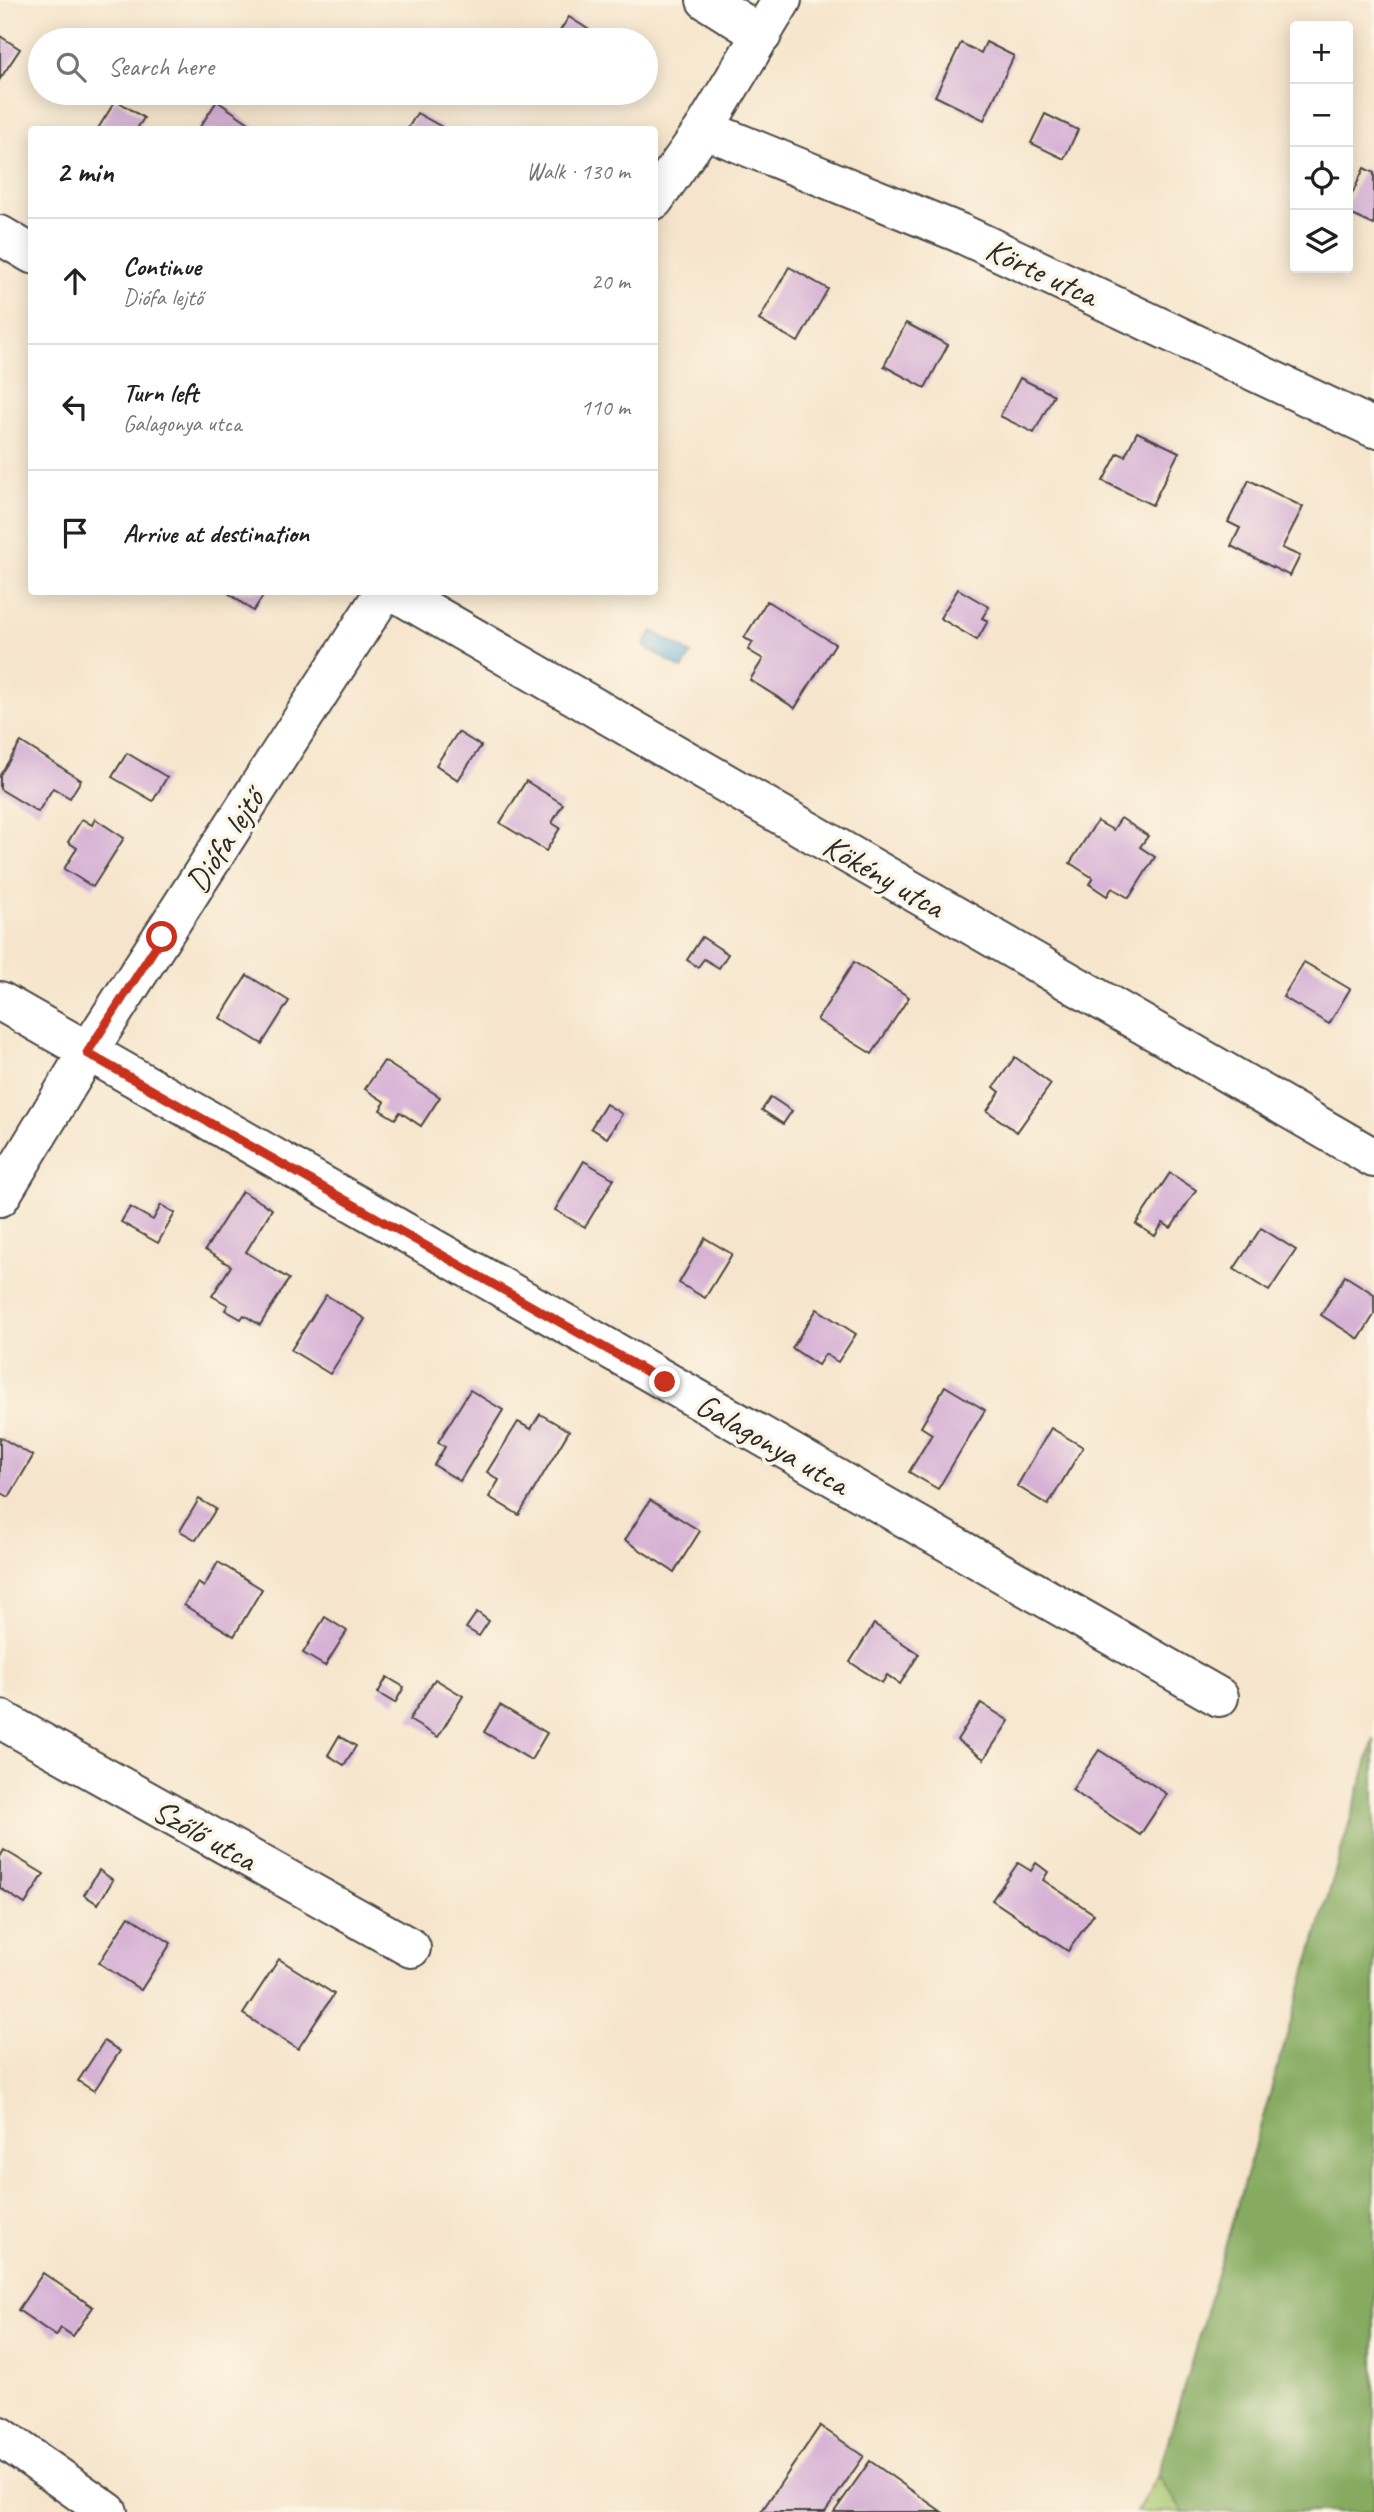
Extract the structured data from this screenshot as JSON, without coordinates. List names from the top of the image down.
{
  "streets": {
    "street": [
      "Körte utca",
      "Diófa lejtő",
      "Kökény utca",
      "Galagonya utca",
      "Szőlő utca"
    ]
  },
  "crossings": [
    ["Diófa lejtő", "Galagonya utca"]
  ],
  "page": {
    "map_buttons": ["+", "−"],
    "search": "Search here",
    "heading": ["2 min", "Walk · 130 m"],
    "list": [
      ["Continue", "Diófa lejtő", "20 m"],
      ["Turn left", "Galagonya utca", "110 m"],
      "Arrive at destination"
    ]
  }
}
